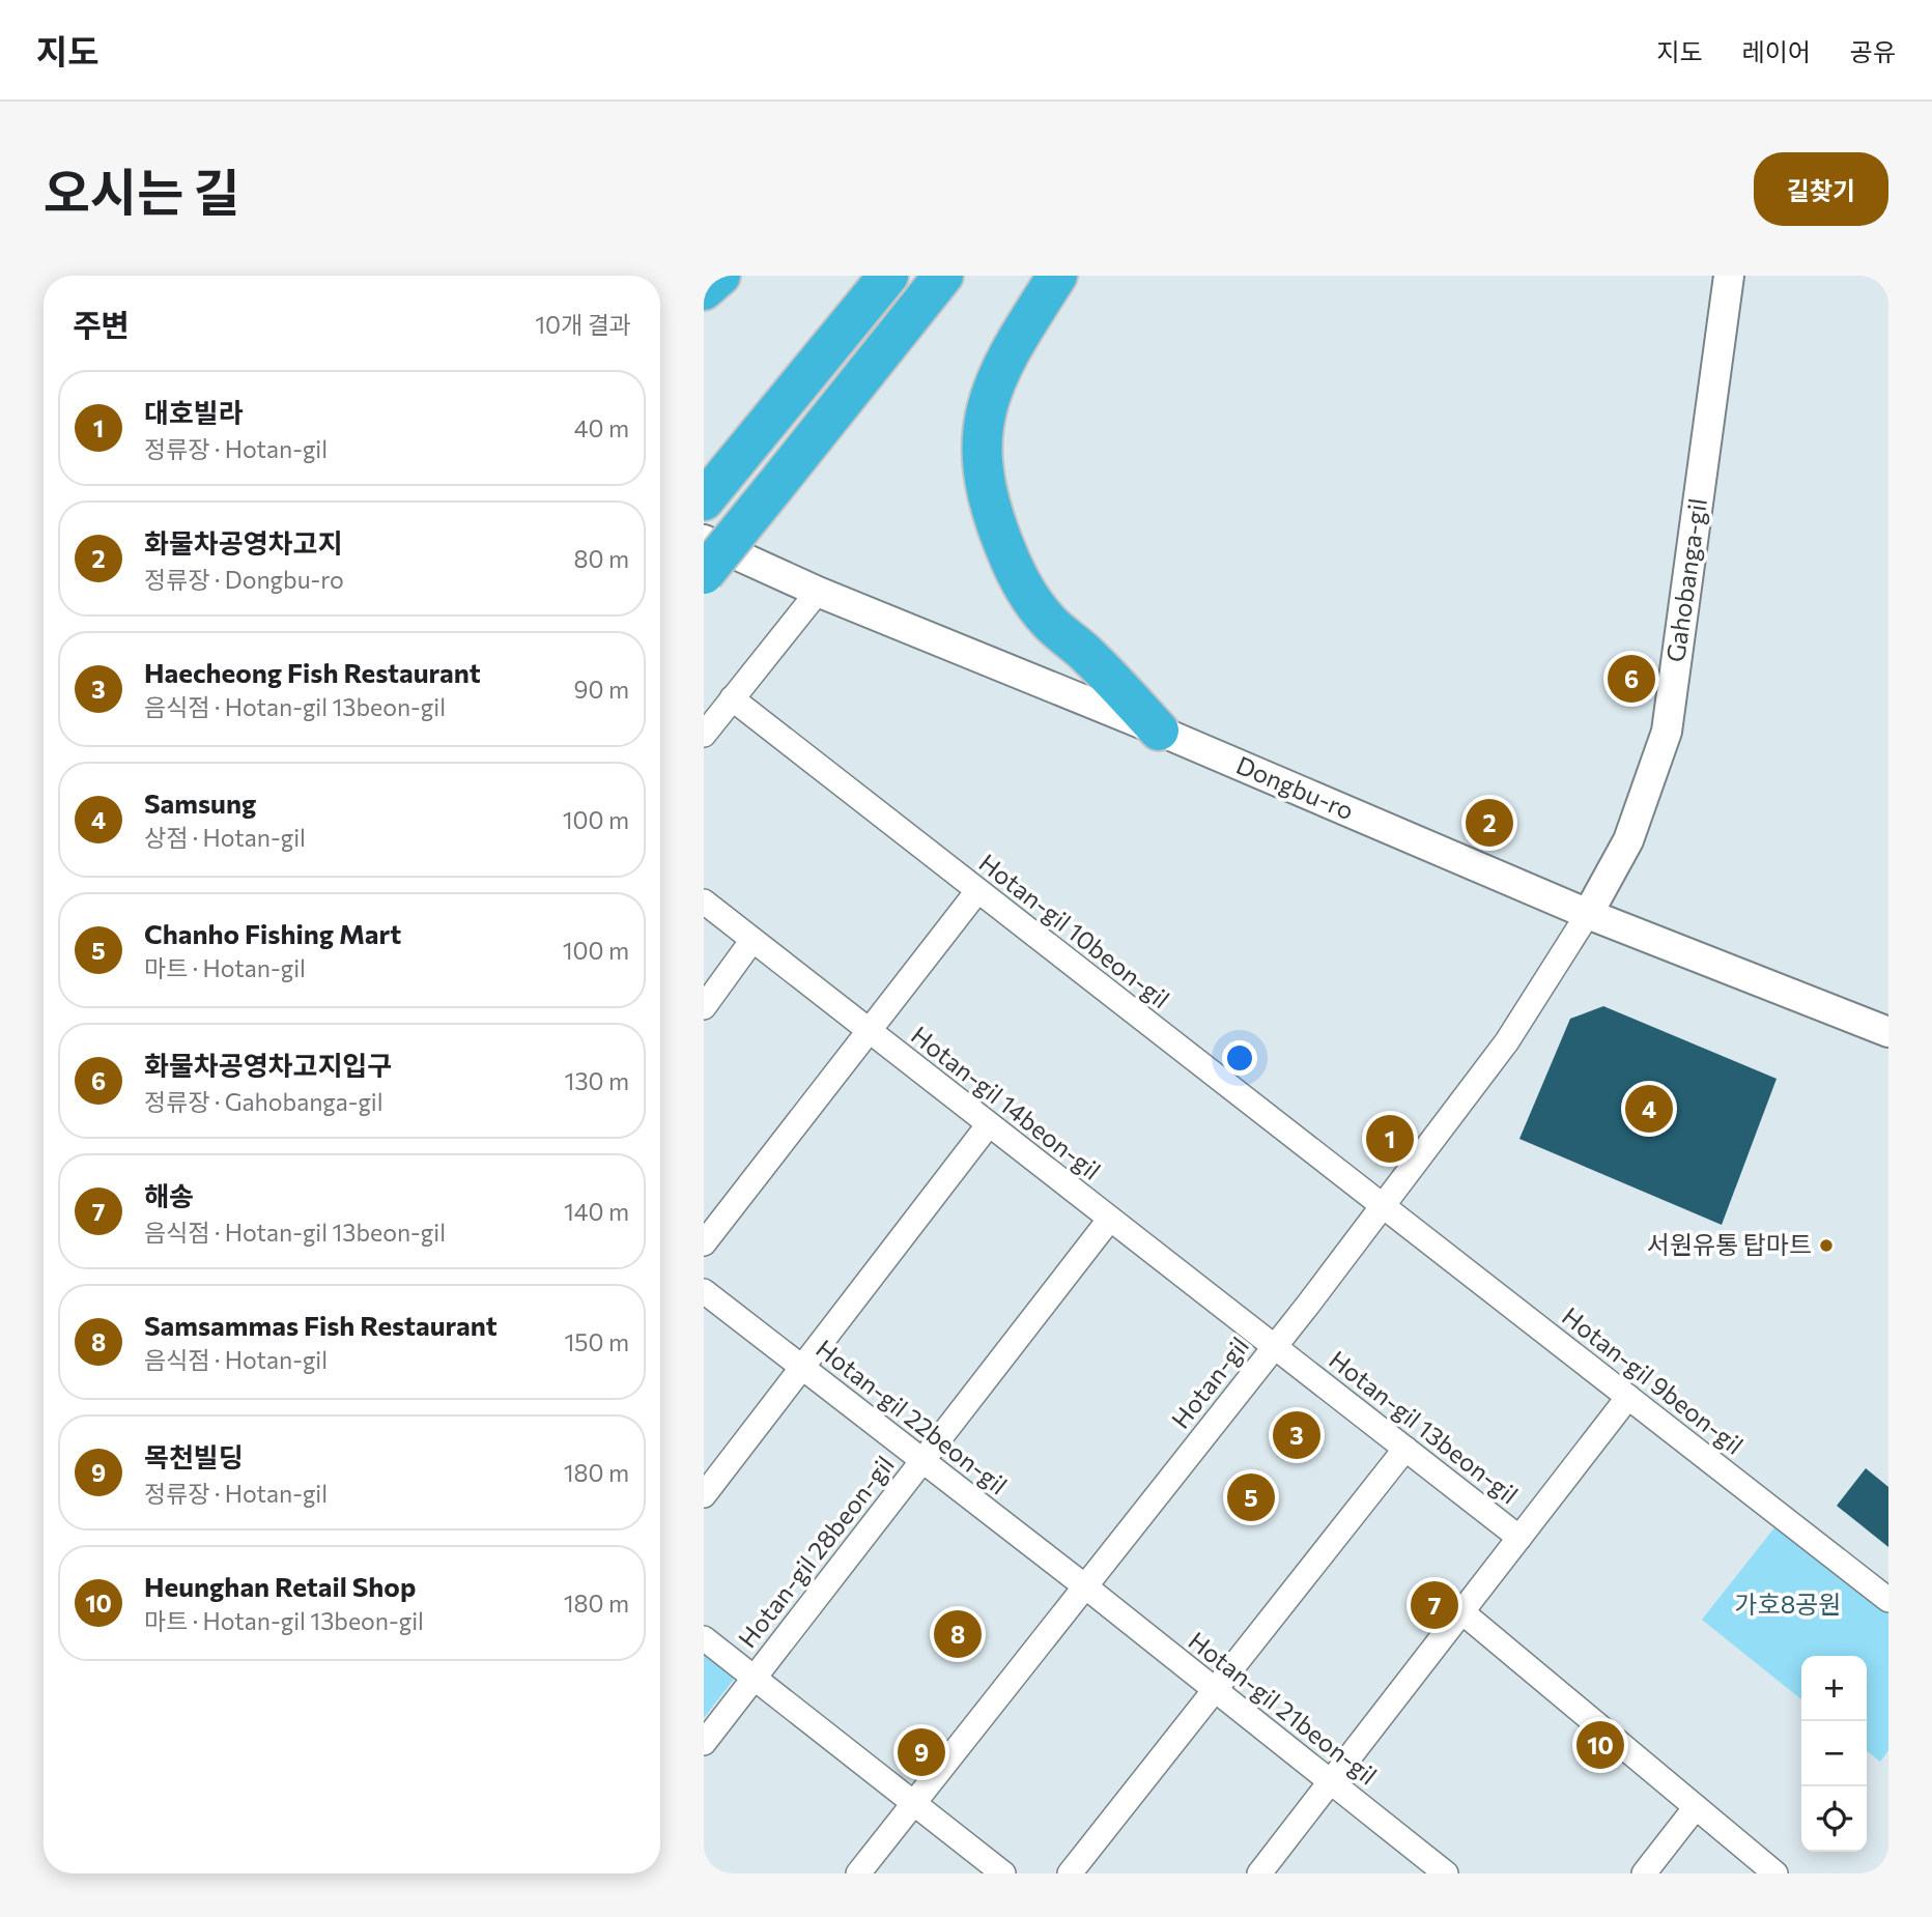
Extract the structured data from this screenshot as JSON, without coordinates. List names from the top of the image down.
{
  "streets": {
    "street": [
      "Gahobanga-gil",
      "Dongbu-ro",
      "Hotan-gil 10beon-gil",
      "Hotan-gil 14beon-gil",
      "Hotan-gil 9beon-gil",
      "Hotan-gil",
      "Hotan-gil 22beon-gil",
      "Hotan-gil 13beon-gil",
      "Hotan-gil 28beon-gil",
      "Hotan-gil 21beon-gil"
    ]
  },
  "crossings": [
    ["Gahobanga-gil", "Dongbu-ro"],
    ["Gahobanga-gil", "Hotan-gil"],
    ["Dongbu-ro", "Hotan-gil"],
    ["Hotan-gil 10beon-gil", "Hotan-gil 9beon-gil"],
    ["Hotan-gil 10beon-gil", "Hotan-gil"],
    ["Hotan-gil 14beon-gil", "Hotan-gil"],
    ["Hotan-gil 14beon-gil", "Hotan-gil 13beon-gil"],
    ["Hotan-gil 14beon-gil", "Hotan-gil 28beon-gil"],
    ["Hotan-gil 9beon-gil", "Hotan-gil"],
    ["Hotan-gil", "Hotan-gil 22beon-gil"],
    ["Hotan-gil", "Hotan-gil 13beon-gil"],
    ["Hotan-gil", "Hotan-gil 28beon-gil"],
    ["Hotan-gil", "Hotan-gil 21beon-gil"],
    ["Hotan-gil 22beon-gil", "Hotan-gil 28beon-gil"],
    ["Hotan-gil 22beon-gil", "Hotan-gil 21beon-gil"],
    ["Hotan-gil 13beon-gil", "Hotan-gil 21beon-gil"]
  ],
  "parks": ["가호8공원"],
  "places": ["서원유통 탑마트"],
  "page": {
    "header": "지도",
    "nav": ["지도", "레이어", "공유"],
    "title": "오시는 길",
    "buttons": "길찾기",
    "heading": ["주변", "10개 결과"],
    "list": [
      {
        "mark": "1",
        "name": "대호빌라",
        "note": "정류장 · Hotan-gil",
        "value": "40 m"
      },
      {
        "mark": "2",
        "name": "화물차공영차고지",
        "note": "정류장 · Dongbu-ro",
        "value": "80 m"
      },
      {
        "mark": "3",
        "name": "Haecheong Fish Restaurant",
        "note": "음식점 · Hotan-gil 13beon-gil",
        "value": "90 m"
      },
      {
        "mark": "4",
        "name": "Samsung",
        "note": "상점 · Hotan-gil",
        "value": "100 m"
      },
      {
        "mark": "5",
        "name": "Chanho Fishing Mart",
        "note": "마트 · Hotan-gil",
        "value": "100 m"
      },
      {
        "mark": "6",
        "name": "화물차공영차고지입구",
        "note": "정류장 · Gahobanga-gil",
        "value": "130 m"
      },
      {
        "mark": "7",
        "name": "해송",
        "note": "음식점 · Hotan-gil 13beon-gil",
        "value": "140 m"
      },
      {
        "mark": "8",
        "name": "Samsammas Fish Restaurant",
        "note": "음식점 · Hotan-gil",
        "value": "150 m"
      },
      {
        "mark": "9",
        "name": "목천빌딩",
        "note": "정류장 · Hotan-gil",
        "value": "180 m"
      },
      {
        "mark": "10",
        "name": "Heunghan Retail Shop",
        "note": "마트 · Hotan-gil 13beon-gil",
        "value": "180 m"
      }
    ],
    "pins": [
      "6",
      "2",
      "4",
      "1",
      "3",
      "5",
      "7",
      "8",
      "10",
      "9"
    ],
    "map_buttons": ["+", "−"]
  }
}
